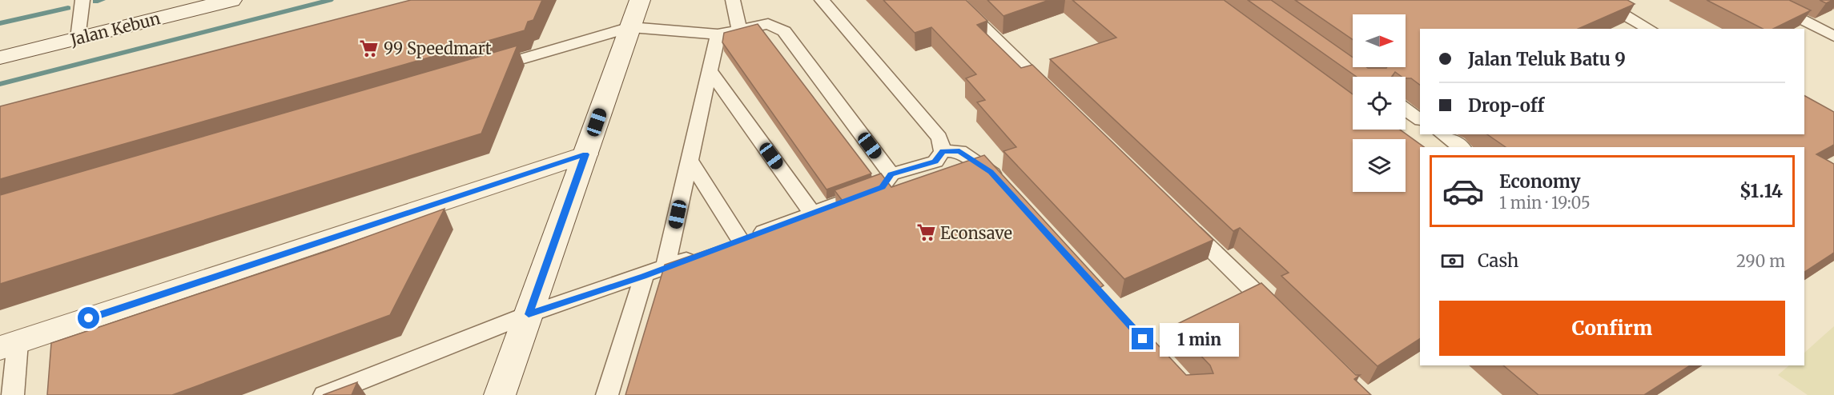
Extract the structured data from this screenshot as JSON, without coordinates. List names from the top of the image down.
{
  "streets": {
    "main road": ["Jalan Kebun"]
  },
  "places": {
    "supermarket": ["99 Speedmart", "Econsave"]
  },
  "north": "right",
  "page": {
    "banner": ["Jalan Teluk Batu 9", "Drop-off"],
    "list": [
      {
        "name": "Economy",
        "note": "1 min · 19:05",
        "value": "$1.14"
      }
    ],
    "pay": ["Cash", "290 m"],
    "buttons": "Confirm",
    "bubble": "1 min"
  }
}
